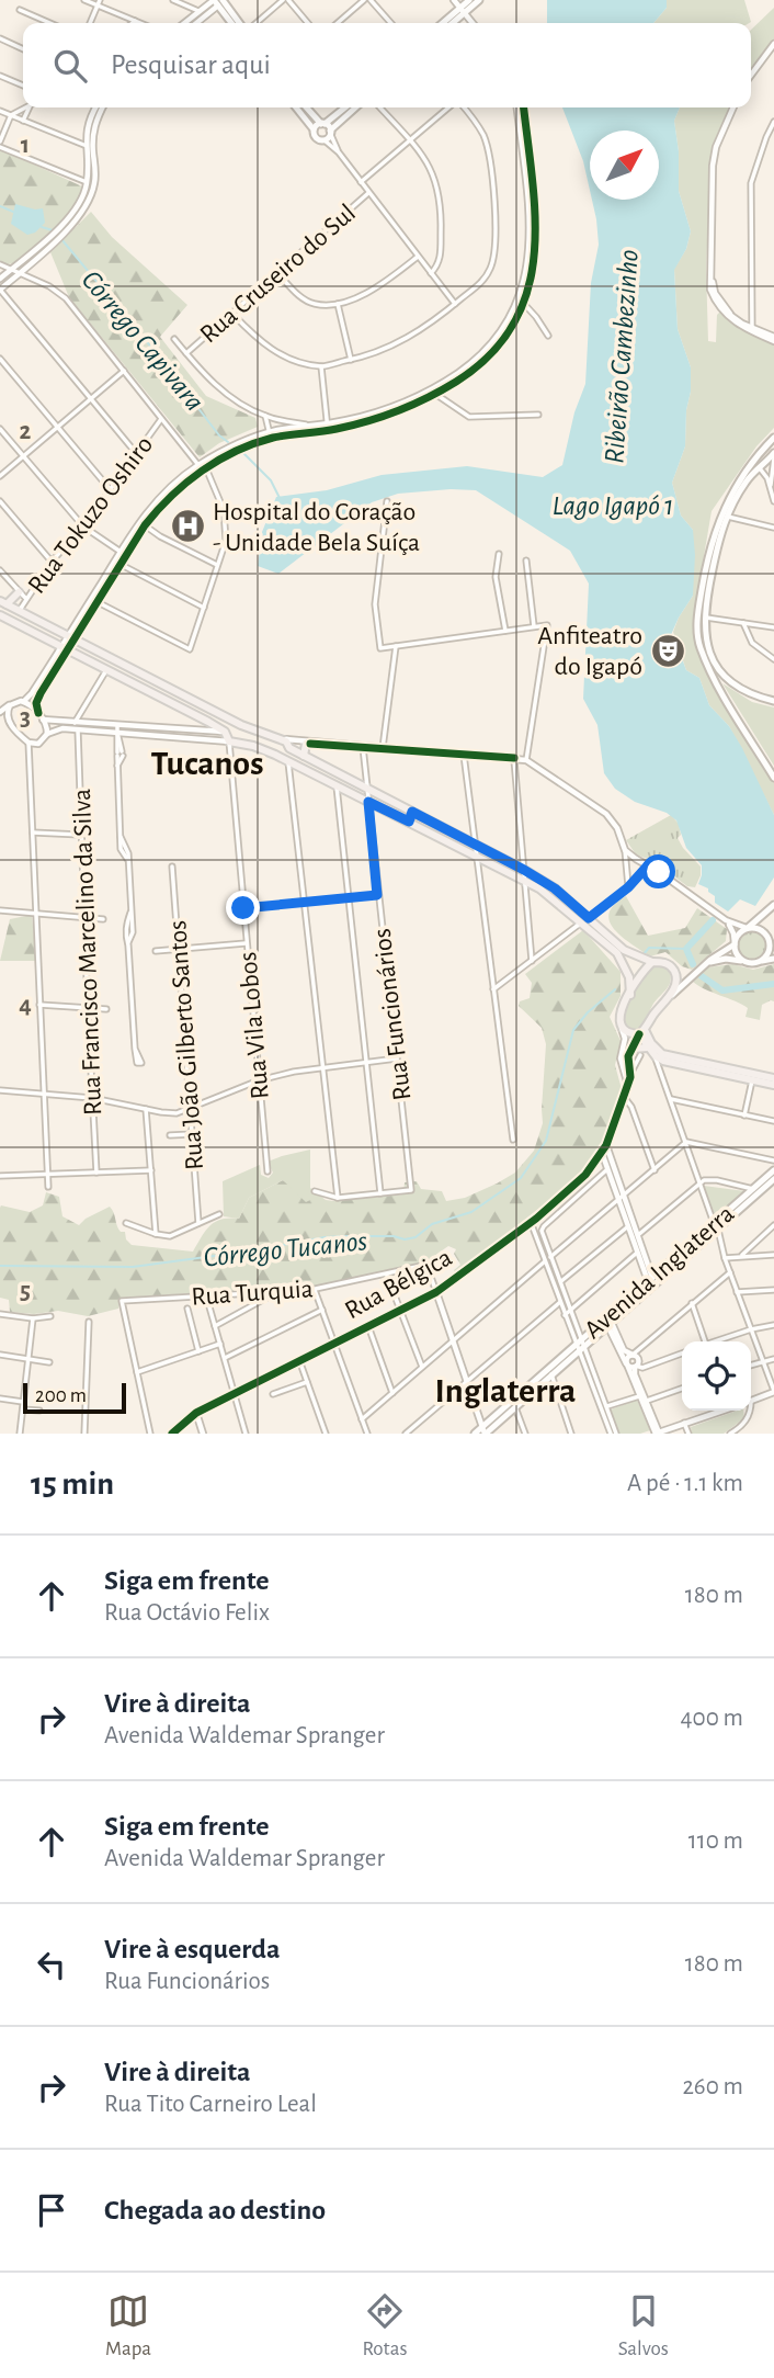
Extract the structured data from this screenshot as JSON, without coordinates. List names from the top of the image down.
{
  "streets": {
    "main road": ["Avenida Inglaterra", "Rua Bélgica"],
    "street": [
      "Rua Cruseiro do Sul",
      "Rua Tokuzo Oshiro",
      "Rua Francisco Marcelino da Silva",
      "Rua Funcionários",
      "Rua Vila Lobos",
      "Rua João Gilberto Santos",
      "Rua Turquia"
    ]
  },
  "crossings": [
    ["Rua Bélgica", "Rua Turquia"]
  ],
  "districts": ["Tucanos", "Inglaterra"],
  "water": [
    "Córrego Capivara",
    "Ribeirão Cambezinho",
    "Lago Igapó 1",
    "Córrego Tucanos"
  ],
  "places": {
    "hospital": ["Hospital do Coração - Unidade Bela Suíça"],
    "theatre": ["Anfiteatro do Igapó"]
  },
  "scale_bar": "200 m",
  "north": "top right",
  "page": {
    "search": "Pesquisar aqui",
    "scale": "200 m",
    "heading": ["15 min", "A pé · 1.1 km"],
    "list": [
      ["Siga em frente", "Rua Octávio Felix", "180 m"],
      ["Vire à direita", "Avenida Waldemar Spranger", "400 m"],
      ["Siga em frente", "Avenida Waldemar Spranger", "110 m"],
      ["Vire à esquerda", "Rua Funcionários", "180 m"],
      ["Vire à direita", "Rua Tito Carneiro Leal", "260 m"],
      "Chegada ao destino"
    ],
    "nav": ["Mapa", "Rotas", "Salvos"]
  },
  "grid": {
    "rows": [
      "1",
      "2",
      "3",
      "4",
      "5"
    ]
  }
}
